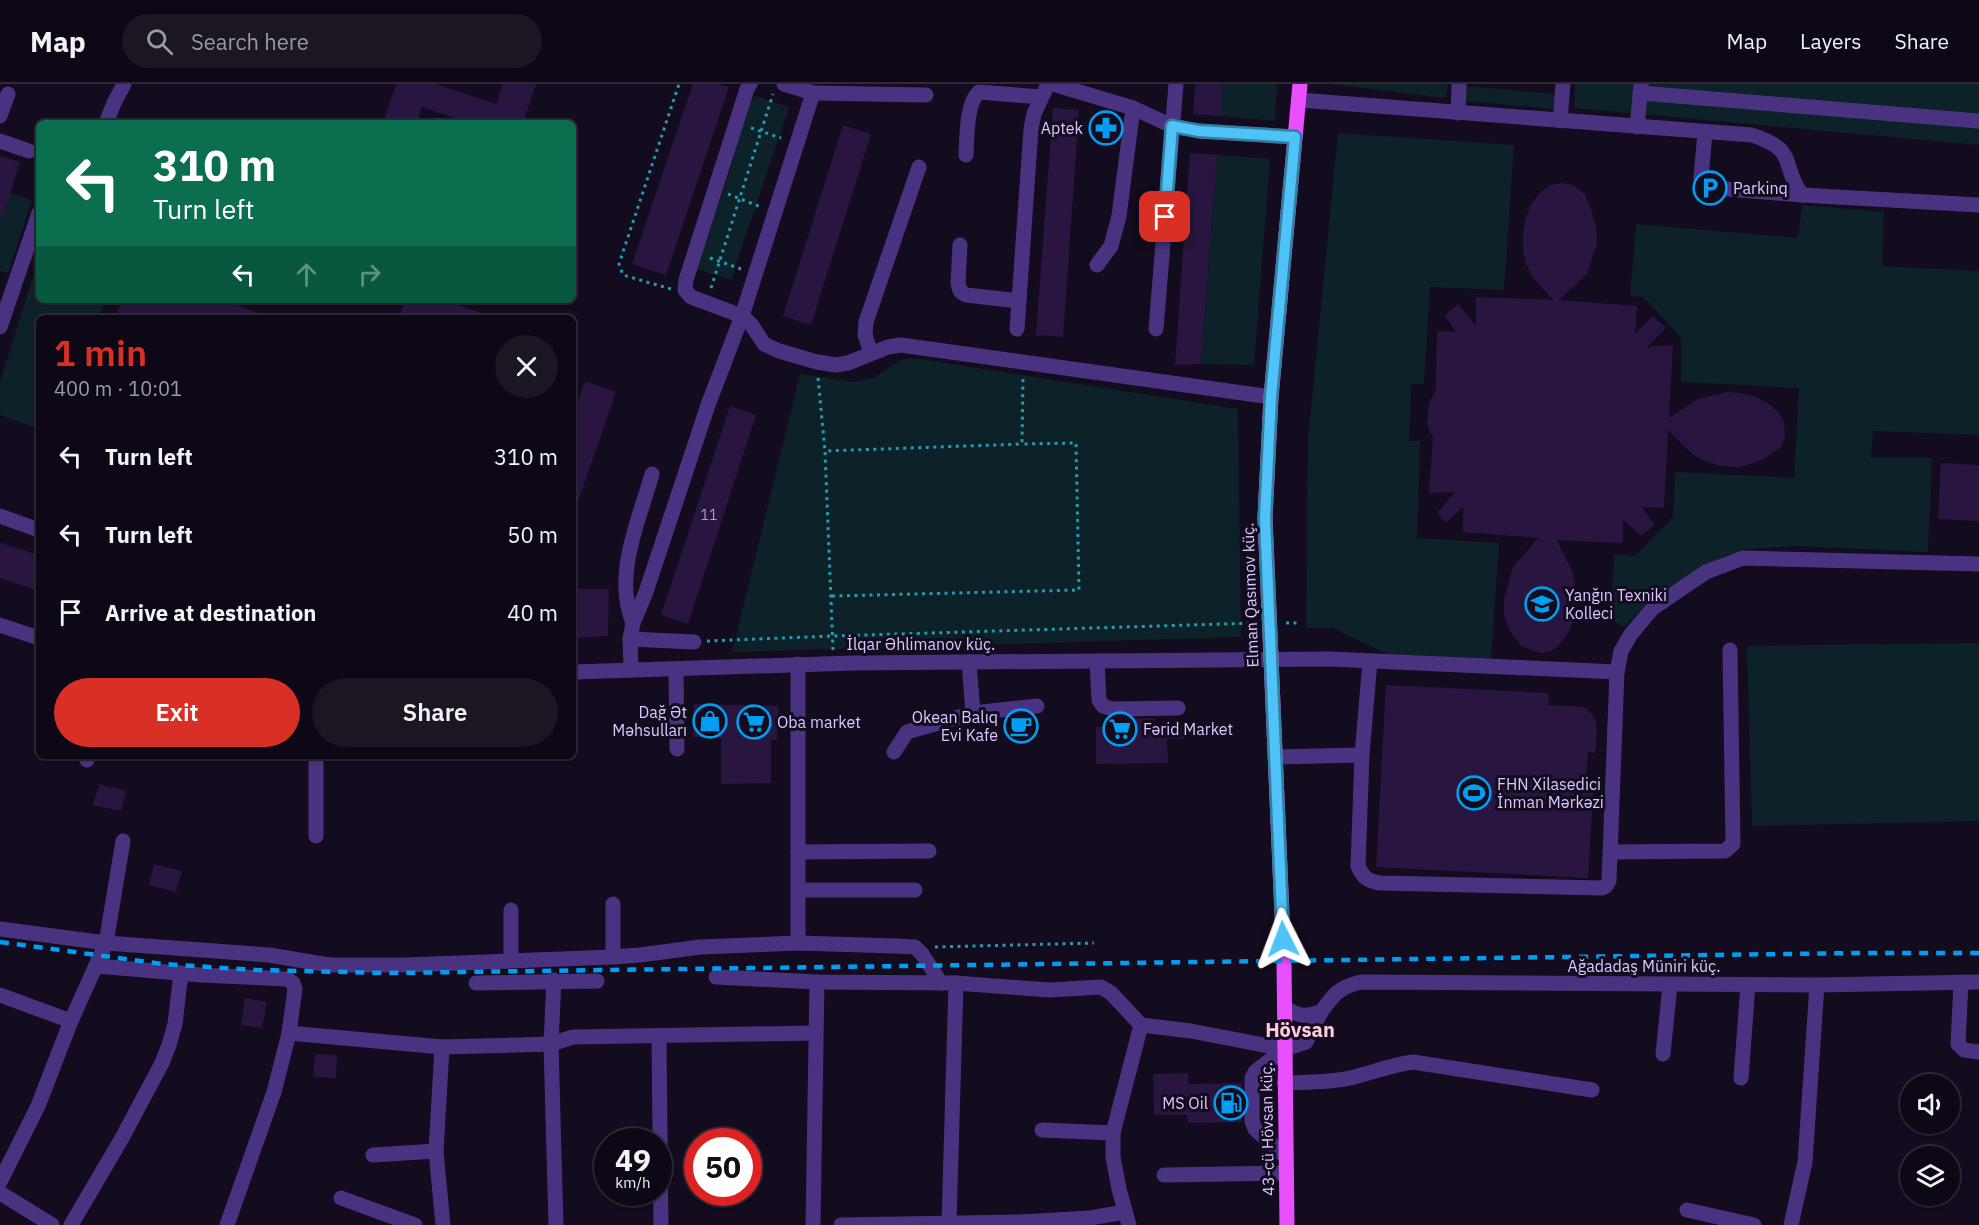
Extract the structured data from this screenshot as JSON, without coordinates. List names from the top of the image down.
{
  "streets": {
    "main road": ["Elman Qasımov küç.", "43-cü Hövsan küç."],
    "street": ["İlqar Əhlimanov küç.", "Ağadadaş Müniri küç."]
  },
  "crossings": [
    ["Elman Qasımov küç.", "İlqar Əhlimanov küç."],
    ["Elman Qasımov küç.", "43-cü Hövsan küç."],
    ["Ağadadaş Müniri küç.", "43-cü Hövsan küç."]
  ],
  "districts": ["Hövsan"],
  "places": {
    "pharmacy": ["Aptek"],
    "parking": ["Parkinq"],
    "school or university": ["Yanğın Texniki Kolleci"],
    "shop": ["Dağ Ət Məhsulları"],
    "supermarket": ["Oba market", "Fərid Market"],
    "cafe": ["Okean Balıq Evi Kafe"],
    "sports": ["FHN Xilasedici İnman Mərkəzi"],
    "fuel station": ["MS Oil"]
  },
  "house_numbers": ["11"],
  "page": {
    "header": "Map",
    "search": "Search here",
    "nav": ["Map", "Layers", "Share"],
    "turn": ["310 m", "Turn left"],
    "heading": ["1 min", "400 m · 10:01"],
    "list": [
      {
        "name": "Turn left",
        "value": "310 m"
      },
      {
        "name": "Turn left",
        "value": "50 m"
      },
      {
        "name": "Arrive at destination",
        "value": "40 m"
      }
    ],
    "buttons": ["Exit", "Share"],
    "speed": "49 km/h",
    "limit": "50"
  }
}
